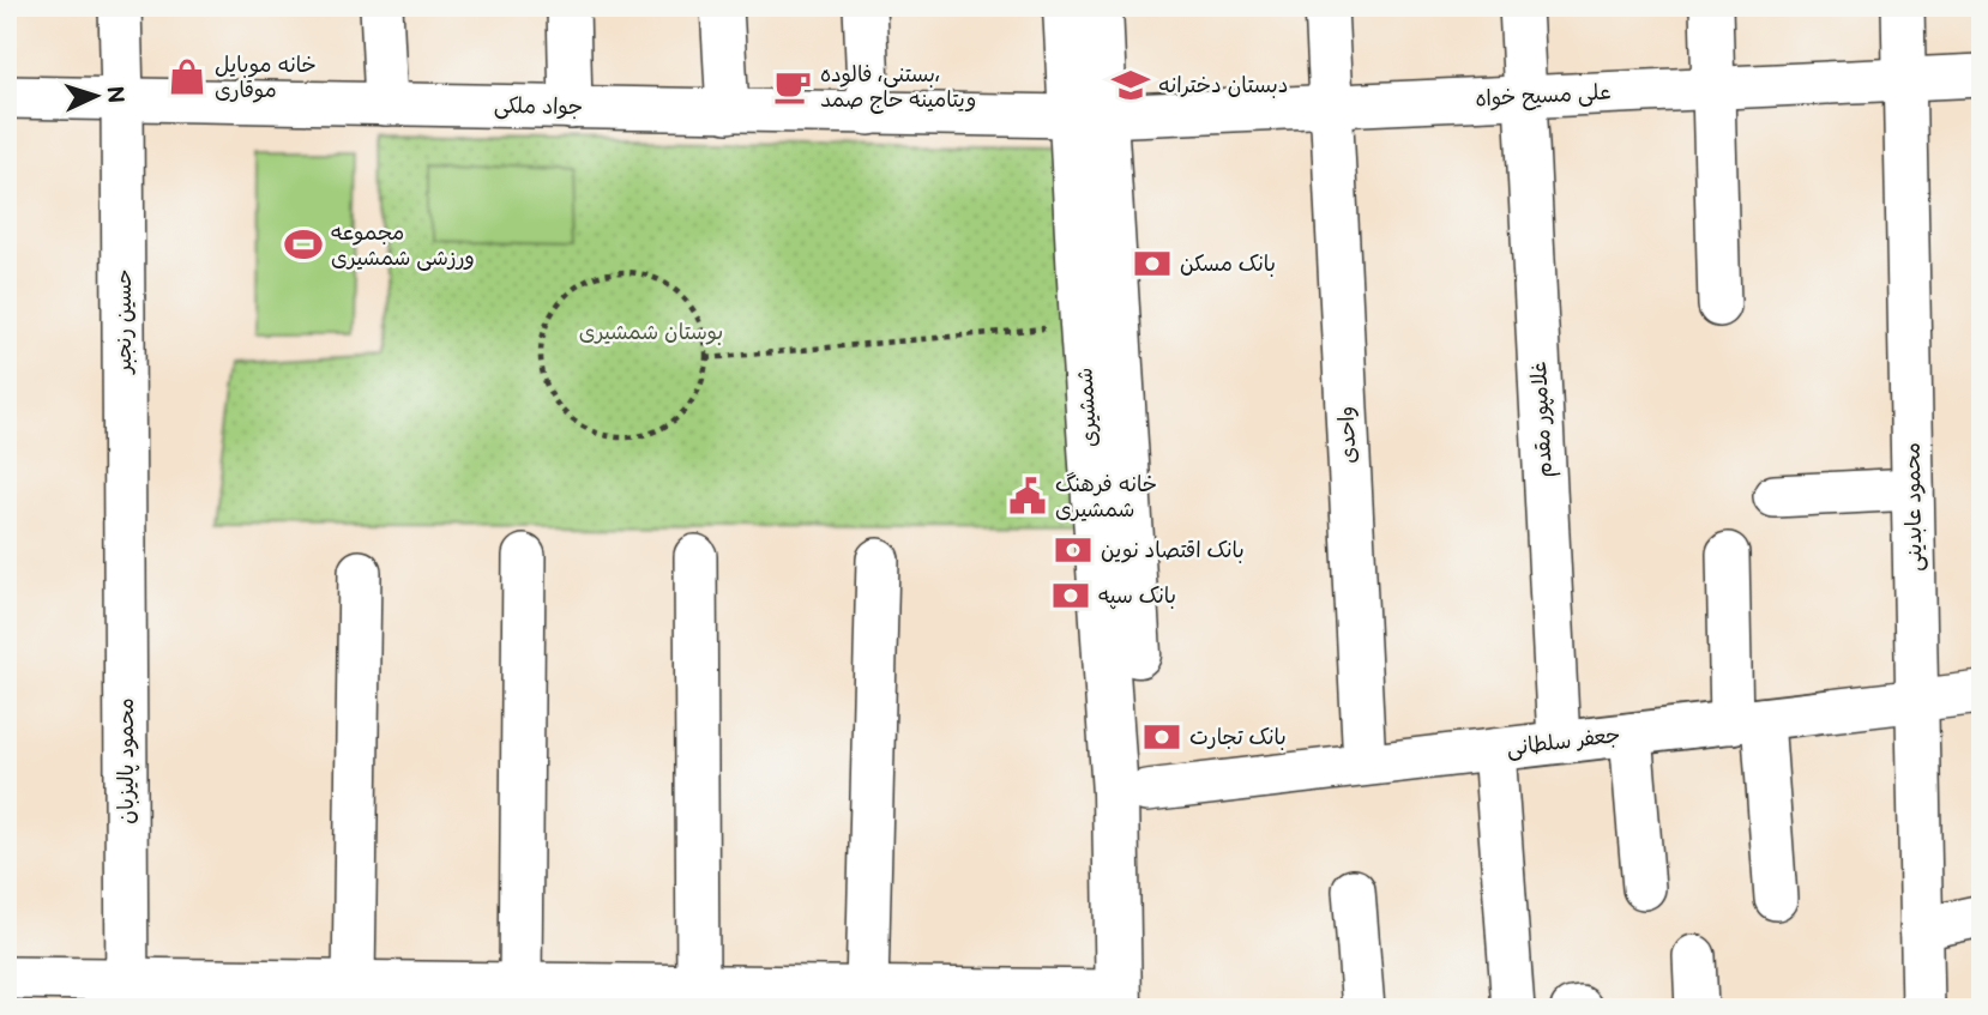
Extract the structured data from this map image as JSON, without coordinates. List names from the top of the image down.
{
  "streets": {
    "main road": ["شمشیری"],
    "street": [
      "علی مسیح خواه",
      "جواد ملکی",
      "حسین رنجبر",
      "غلامپور مقدم",
      "واحدی",
      "محمود عابدینی",
      "جعفر سلطانی",
      "محمود پالیزبان"
    ]
  },
  "crossings": [
    ["علی مسیح خواه", "جواد ملکی"],
    ["علی مسیح خواه", "شمشیری"],
    ["علی مسیح خواه", "غلامپور مقدم"],
    ["علی مسیح خواه", "واحدی"],
    ["علی مسیح خواه", "محمود عابدینی"],
    ["جواد ملکی", "حسین رنجبر"],
    ["جواد ملکی", "شمشیری"],
    ["حسین رنجبر", "محمود پالیزبان"],
    ["شمشیری", "جعفر سلطانی"],
    ["غلامپور مقدم", "جعفر سلطانی"],
    ["واحدی", "جعفر سلطانی"],
    ["محمود عابدینی", "جعفر سلطانی"]
  ],
  "parks": ["بوستان شمشیری"],
  "places": {
    "shop": ["خانه موبایل موقاری"],
    "school or university": ["دبستان دخترانه"],
    "cafe": ["بستنی، فالوده، ویتامینه حاج صمد"],
    "sports": ["مجموعه ورزشی شمشیری"],
    "bank": [
      "بانک مسکن",
      "بانک اقتصاد نوین",
      "بانک سپه",
      "بانک تجارت"
    ],
    "public building": ["خانه فرهنگ شمشیری"]
  },
  "north": "right"
}
